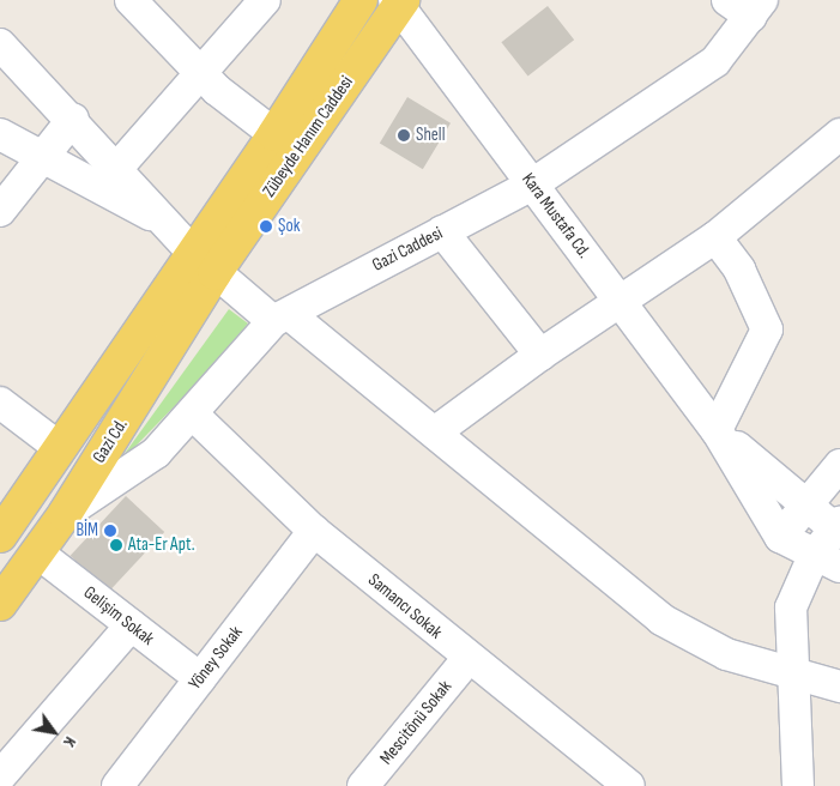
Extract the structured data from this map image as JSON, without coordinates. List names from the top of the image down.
{
  "streets": {
    "main road": ["Zübeyde Hanım Caddesi", "Gazi Cd."],
    "street": [
      "Kara Mustafa Cd.",
      "Gazi Caddesi",
      "Samancı Sokak",
      "Gelişim Sokak",
      "Yöney Sokak",
      "Mescitönü Sokak"
    ]
  },
  "crossings": [
    ["Zübeyde Hanım Caddesi", "Kara Mustafa Cd."],
    ["Zübeyde Hanım Caddesi", "Gazi Cd."],
    ["Kara Mustafa Cd.", "Gazi Caddesi"],
    ["Gazi Caddesi", "Gazi Cd."],
    ["Gazi Caddesi", "Samancı Sokak"],
    ["Gazi Cd.", "Gelişim Sokak"],
    ["Samancı Sokak", "Yöney Sokak"],
    ["Samancı Sokak", "Mescitönü Sokak"],
    ["Gelişim Sokak", "Yöney Sokak"]
  ],
  "places": [
    "Shell",
    "Şok",
    "BİM",
    "Ata-Er Apt."
  ],
  "north": "bottom right"
}
